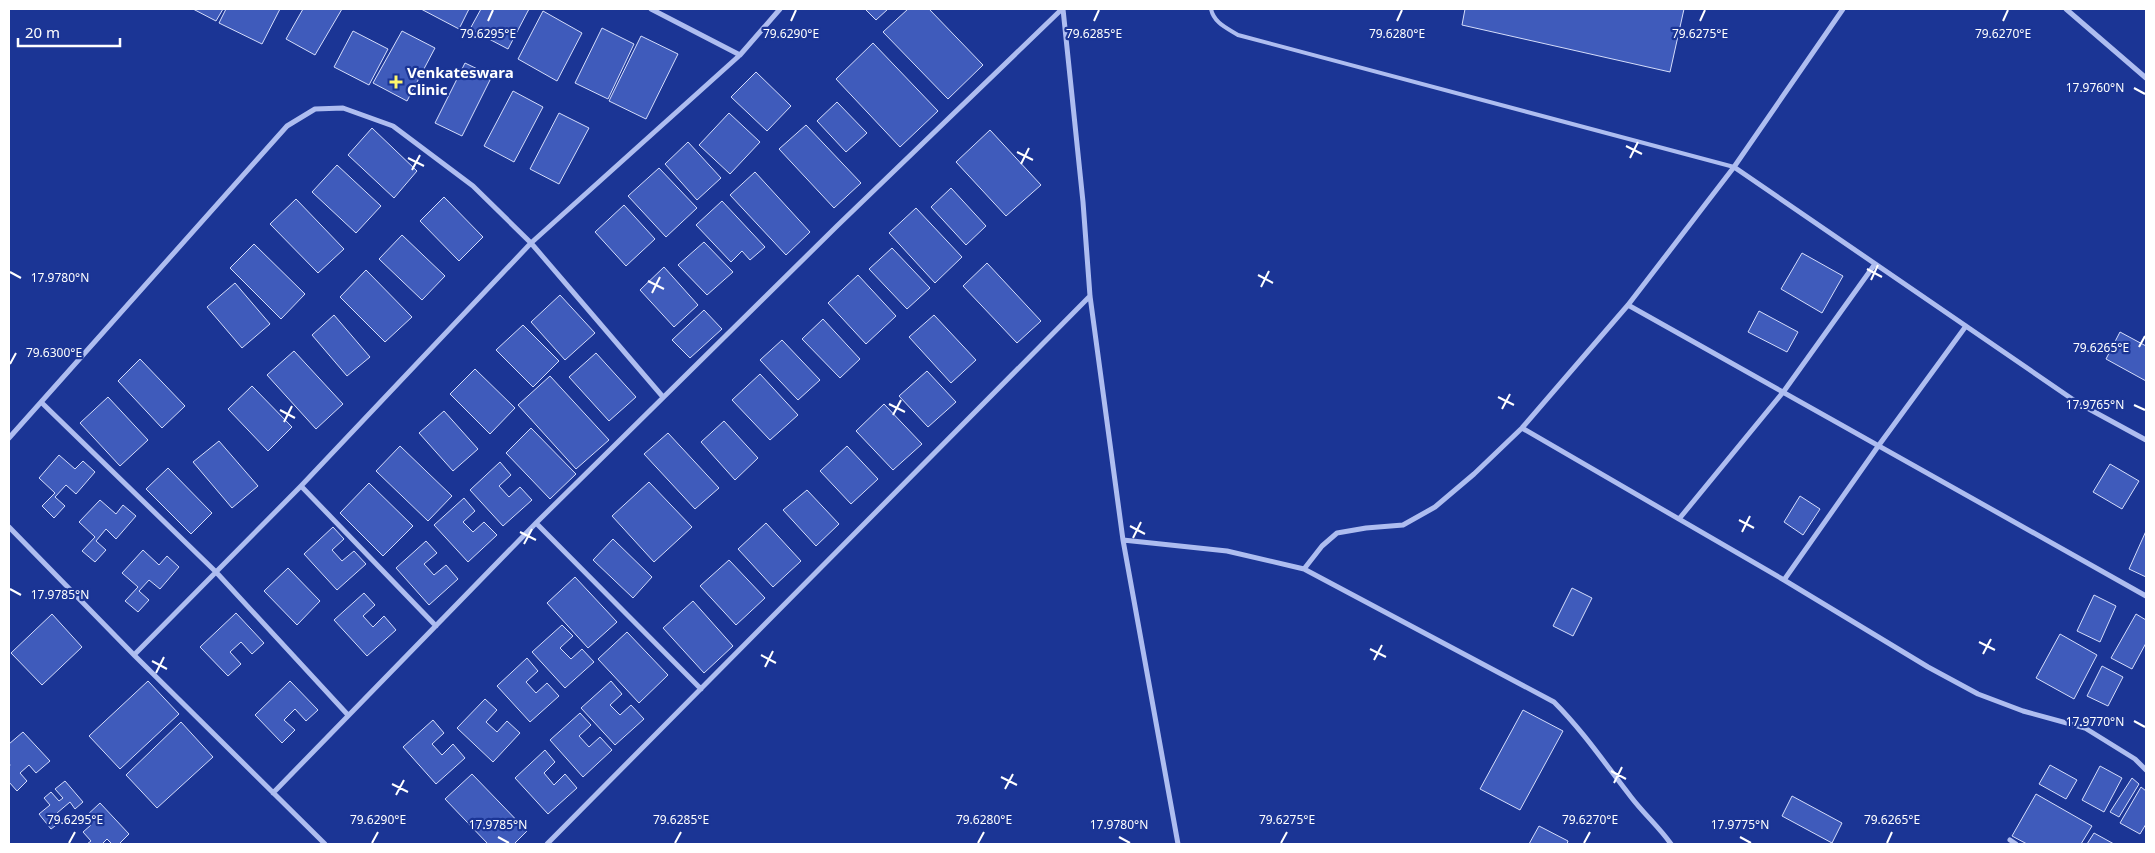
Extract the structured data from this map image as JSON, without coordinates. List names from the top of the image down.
{
  "places": {
    "health": ["Venkateswara Clinic"]
  },
  "scale_bar": "20 m",
  "coordinates": [
    "79.6295°E",
    "79.6290°E",
    "79.6285°E",
    "79.6280°E",
    "79.6275°E",
    "79.6270°E",
    "17.9760°N",
    "17.9780°N",
    "79.6265°E",
    "79.6300°E",
    "17.9765°N",
    "17.9785°N",
    "17.9770°N",
    "17.9775°N"
  ]
}
